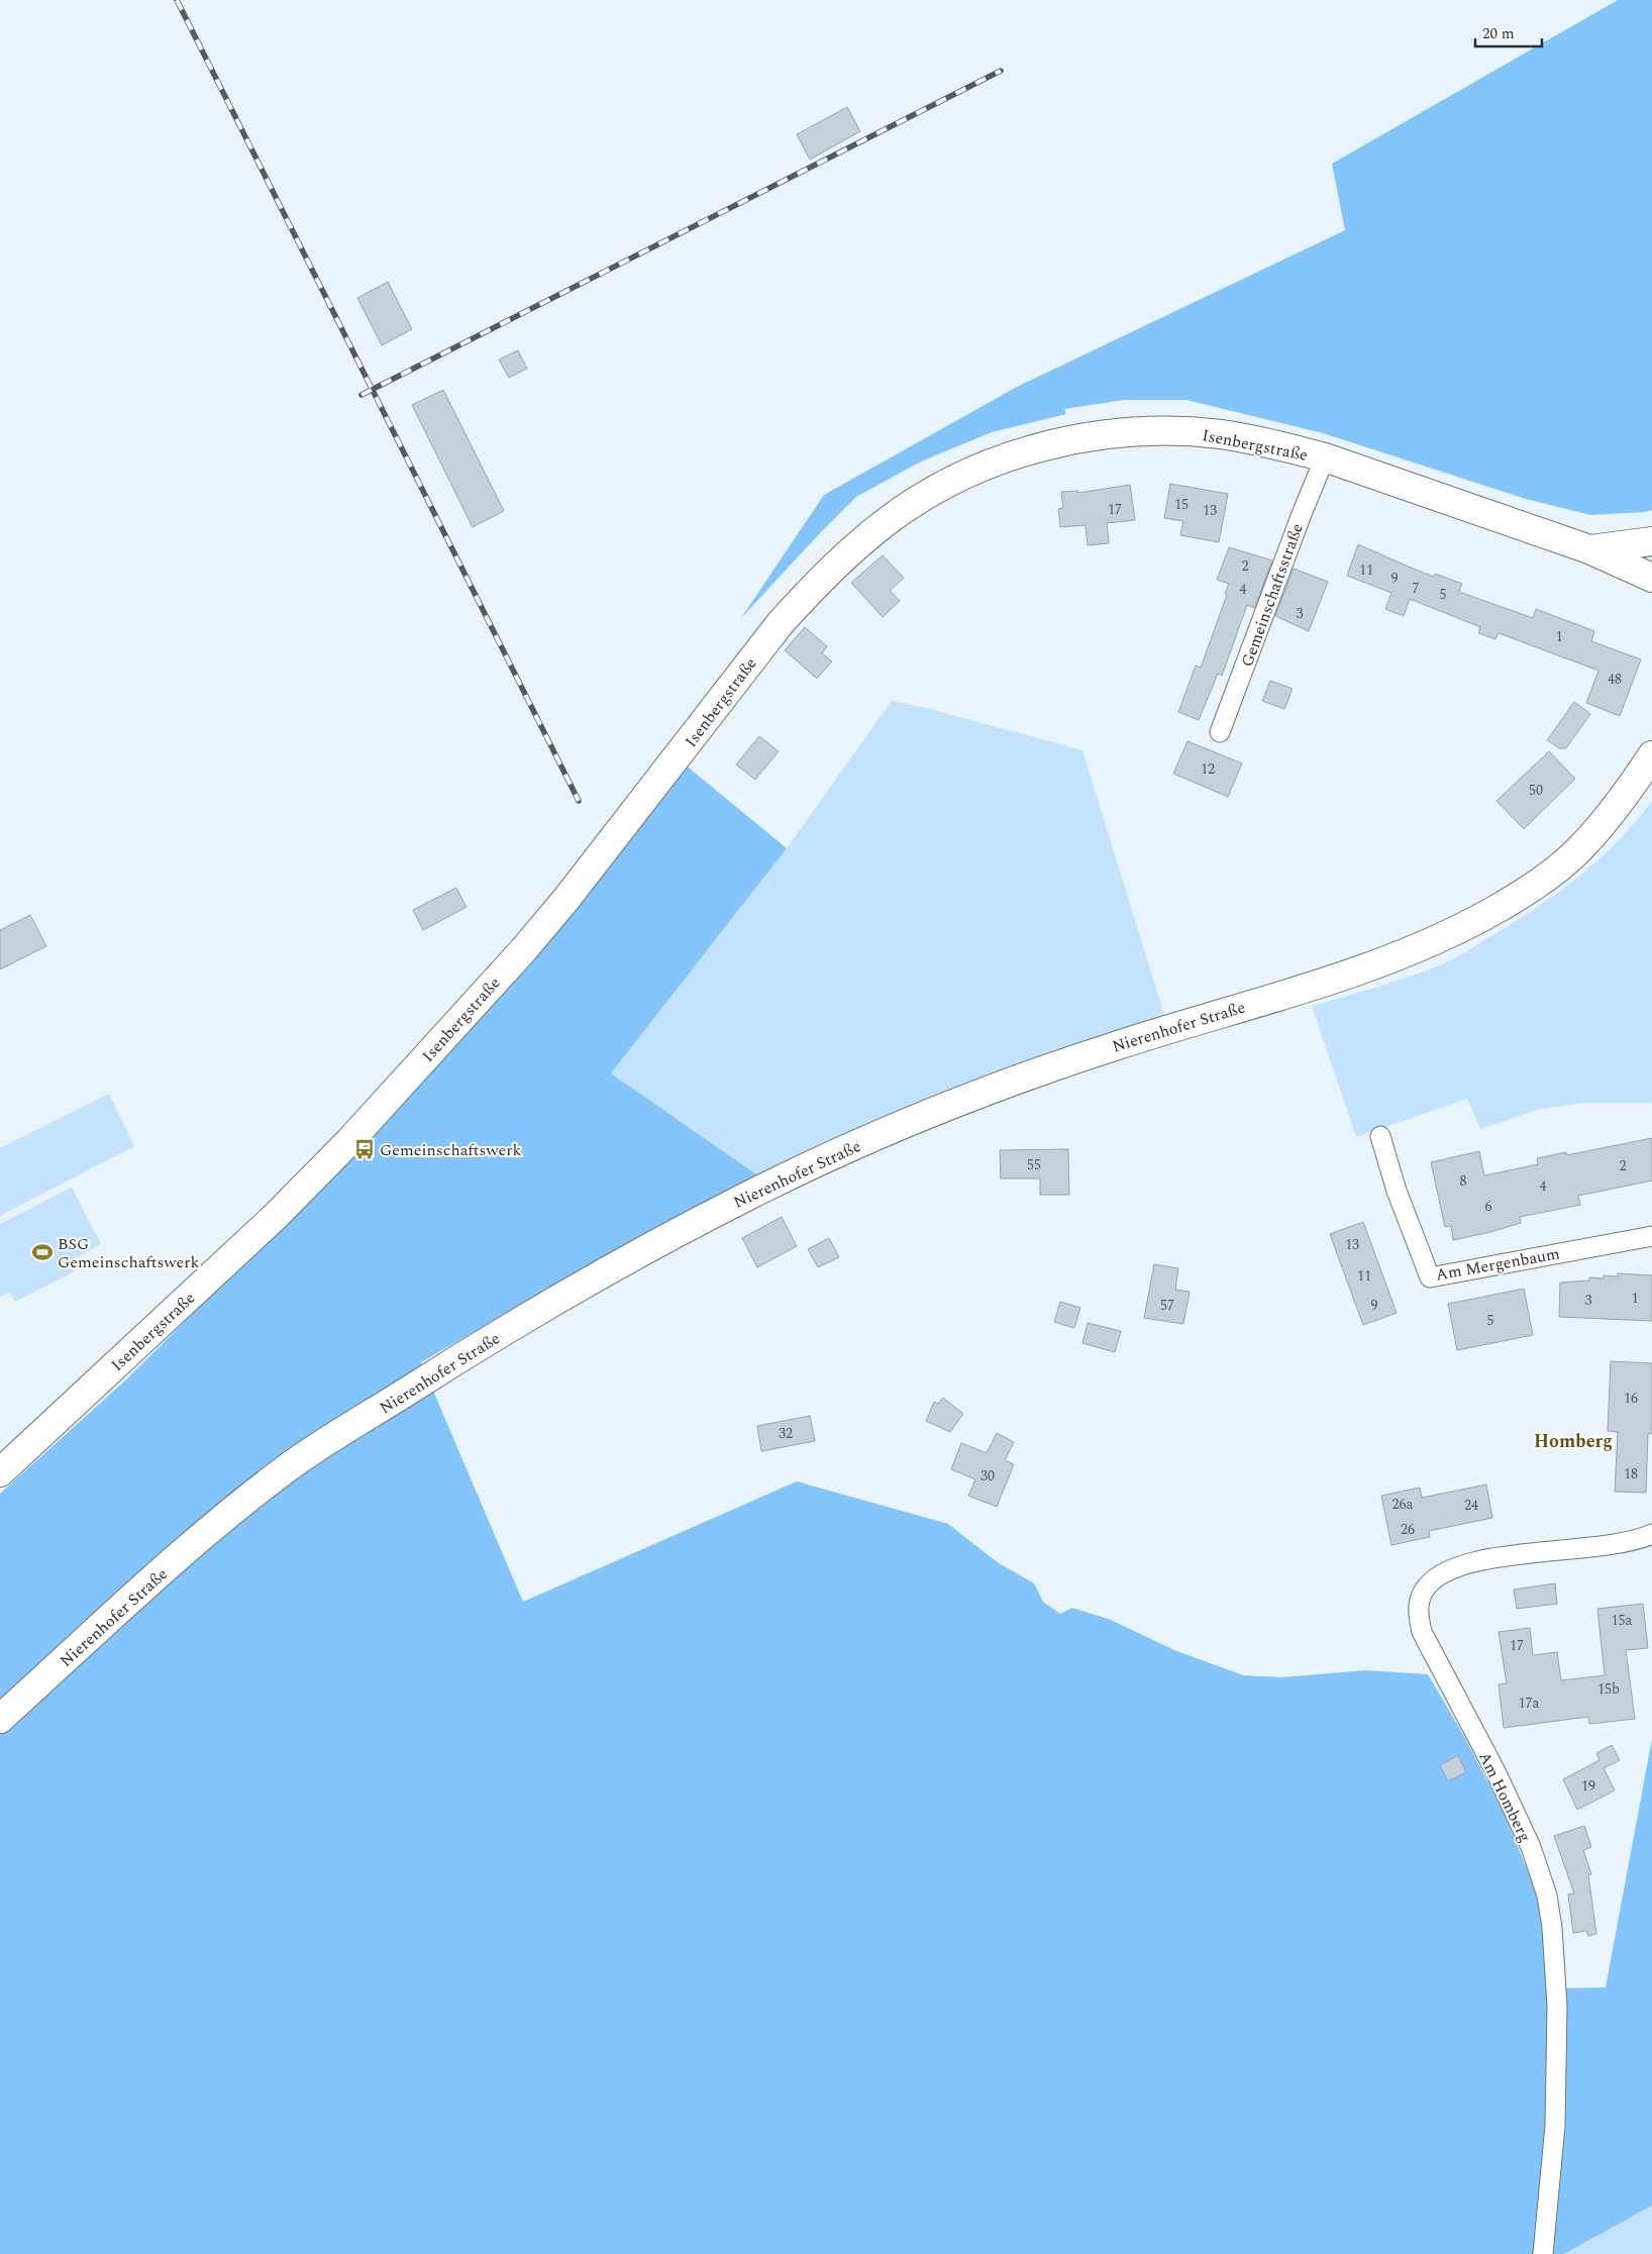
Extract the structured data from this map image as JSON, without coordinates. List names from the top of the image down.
{
  "streets": {
    "main road": ["Isenbergstraße", "Nierenhofer Straße"],
    "street": ["Gemeinschaftsstraße", "Am Mergenbaum", "Am Homberg"]
  },
  "crossings": [
    ["Isenbergstraße", "Gemeinschaftsstraße"]
  ],
  "districts": ["Homberg"],
  "places": {
    "bus stop": ["Gemeinschaftswerk"],
    "sports": ["BSG Gemeinschaftswerk"]
  },
  "house_numbers": [
    "15",
    "17",
    "13",
    "2",
    "11",
    "9",
    "7",
    "4",
    "5",
    "3",
    "1",
    "48",
    "12",
    "50",
    "55",
    "2",
    "8",
    "4",
    "6",
    "13",
    "11",
    "1",
    "3",
    "57",
    "9",
    "5",
    "16",
    "32",
    "18",
    "30",
    "26a",
    "24",
    "26",
    "15a",
    "17",
    "15b",
    "17a",
    "19"
  ],
  "scale_bar": "20 m"
}
